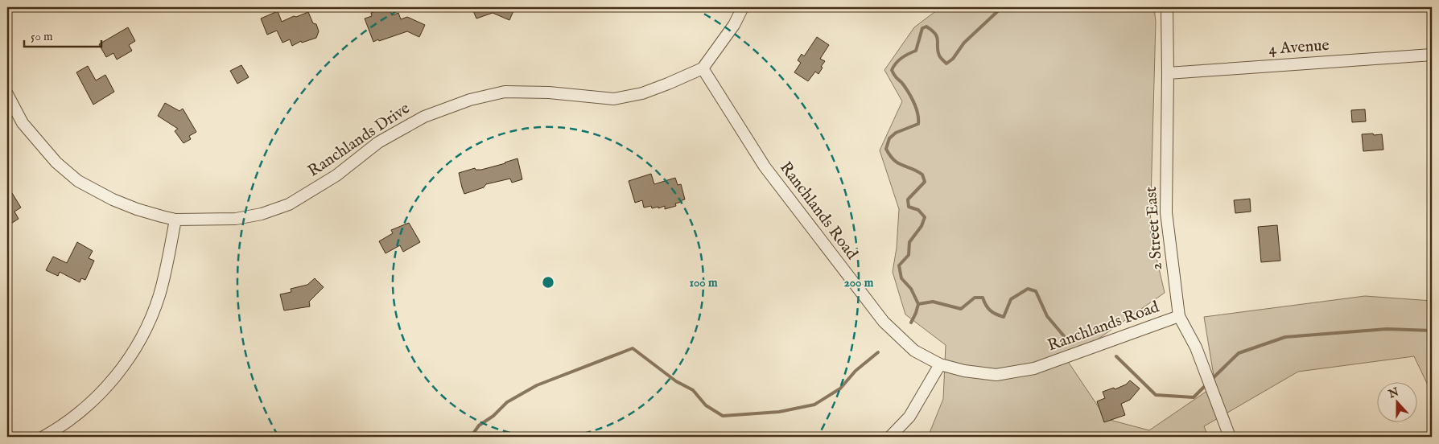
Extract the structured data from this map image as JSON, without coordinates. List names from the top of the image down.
{
  "streets": {
    "street": [
      "4 Avenue",
      "Ranchlands Drive",
      "Ranchlands Road",
      "2 Street East"
    ]
  },
  "crossings": [
    ["4 Avenue", "2 Street East"],
    ["Ranchlands Drive", "Ranchlands Road"],
    ["Ranchlands Road", "2 Street East"]
  ],
  "scale_bar": "50 m",
  "north": "top",
  "rings": ["100 m", "200 m"]
}
